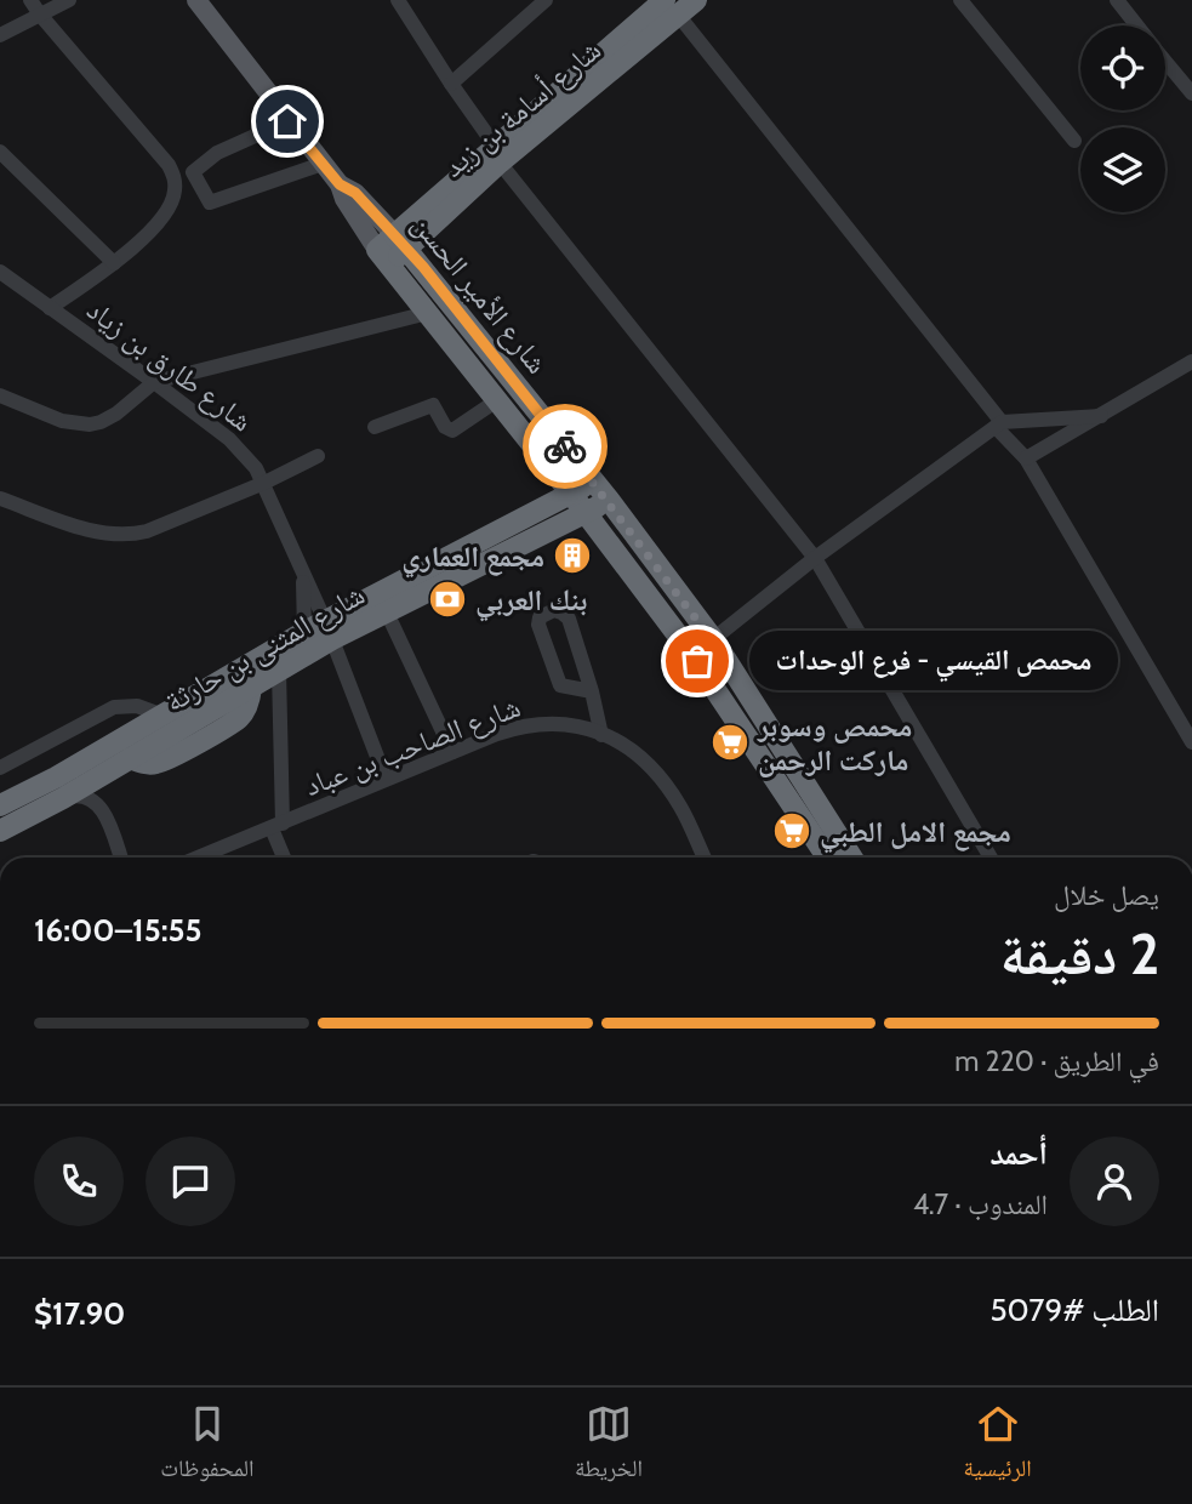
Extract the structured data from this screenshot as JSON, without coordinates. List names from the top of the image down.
{
  "streets": {
    "highway": ["شارع أسامة بن زيد", "شارع الأمير الحسن", "شارع المثنى بن حارثة"],
    "street": ["شارع طارق بن زياد", "شارع الصاحب بن عباد"]
  },
  "crossings": [
    ["شارع أسامة بن زيد", "شارع الأمير الحسن"],
    ["شارع الأمير الحسن", "شارع المثنى بن حارثة"],
    ["شارع طارق بن زياد", "شارع المثنى بن حارثة"],
    ["شارع طارق بن زياد", "شارع الصاحب بن عباد"]
  ],
  "places": {
    "building": ["مجمع العماري"],
    "bank": ["بنك العربي"],
    "other": ["محمص القيسي - فرع الوحدات"],
    "supermarket": ["محمص وسوبر ماركت الرحمن", "مجمع الامل الطبي"]
  },
  "page": {
    "bubble": "محمص القيسي - فرع الوحدات",
    "heading": ["2 دقيقة", "يصل خلال", "15:55–16:00"],
    "panel": [
      "أحمد",
      "المندوب · 4.7",
      "الطلب #5079",
      "$17.90"
    ],
    "bar": "في الطريق · 220 m",
    "tabs": ["الرئيسية", "الخريطة", "المحفوظات"]
  }
}
